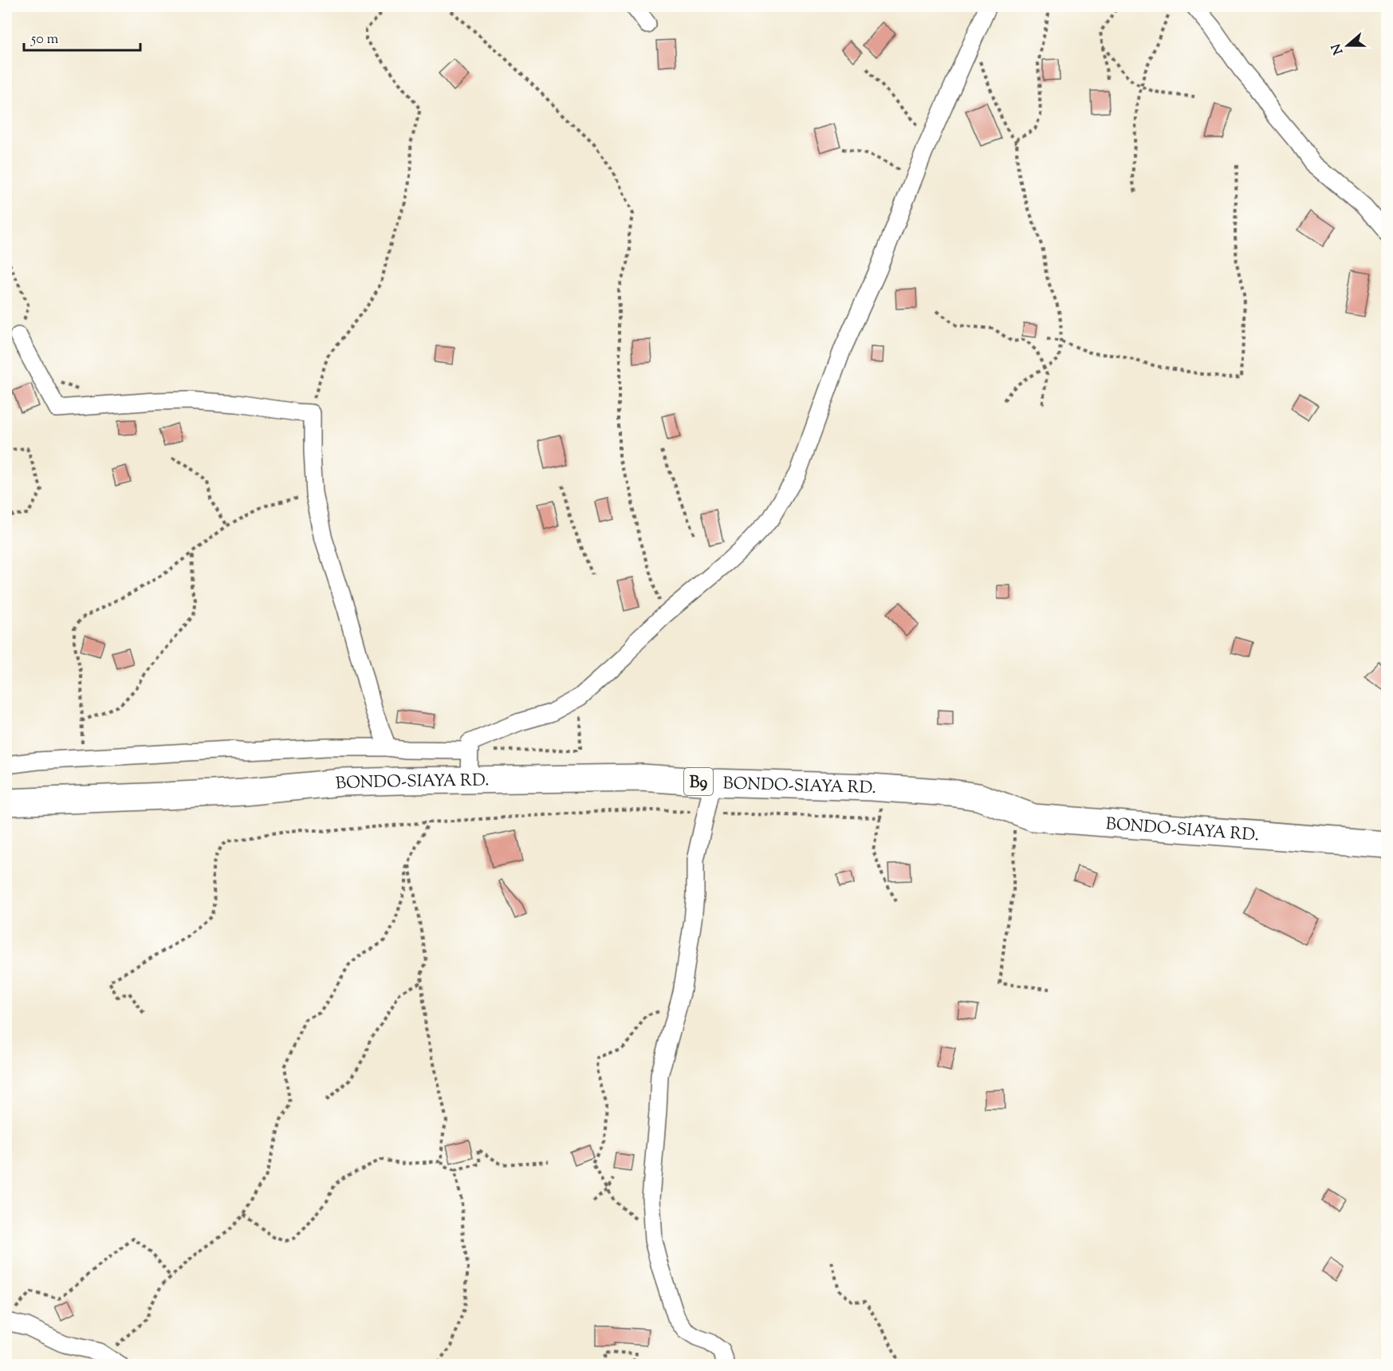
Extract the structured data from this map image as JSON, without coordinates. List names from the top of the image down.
{
  "streets": {
    "highway": ["BONDO-SIAYA RD.", "B9"]
  },
  "scale_bar": "50 m",
  "north": "left"
}
